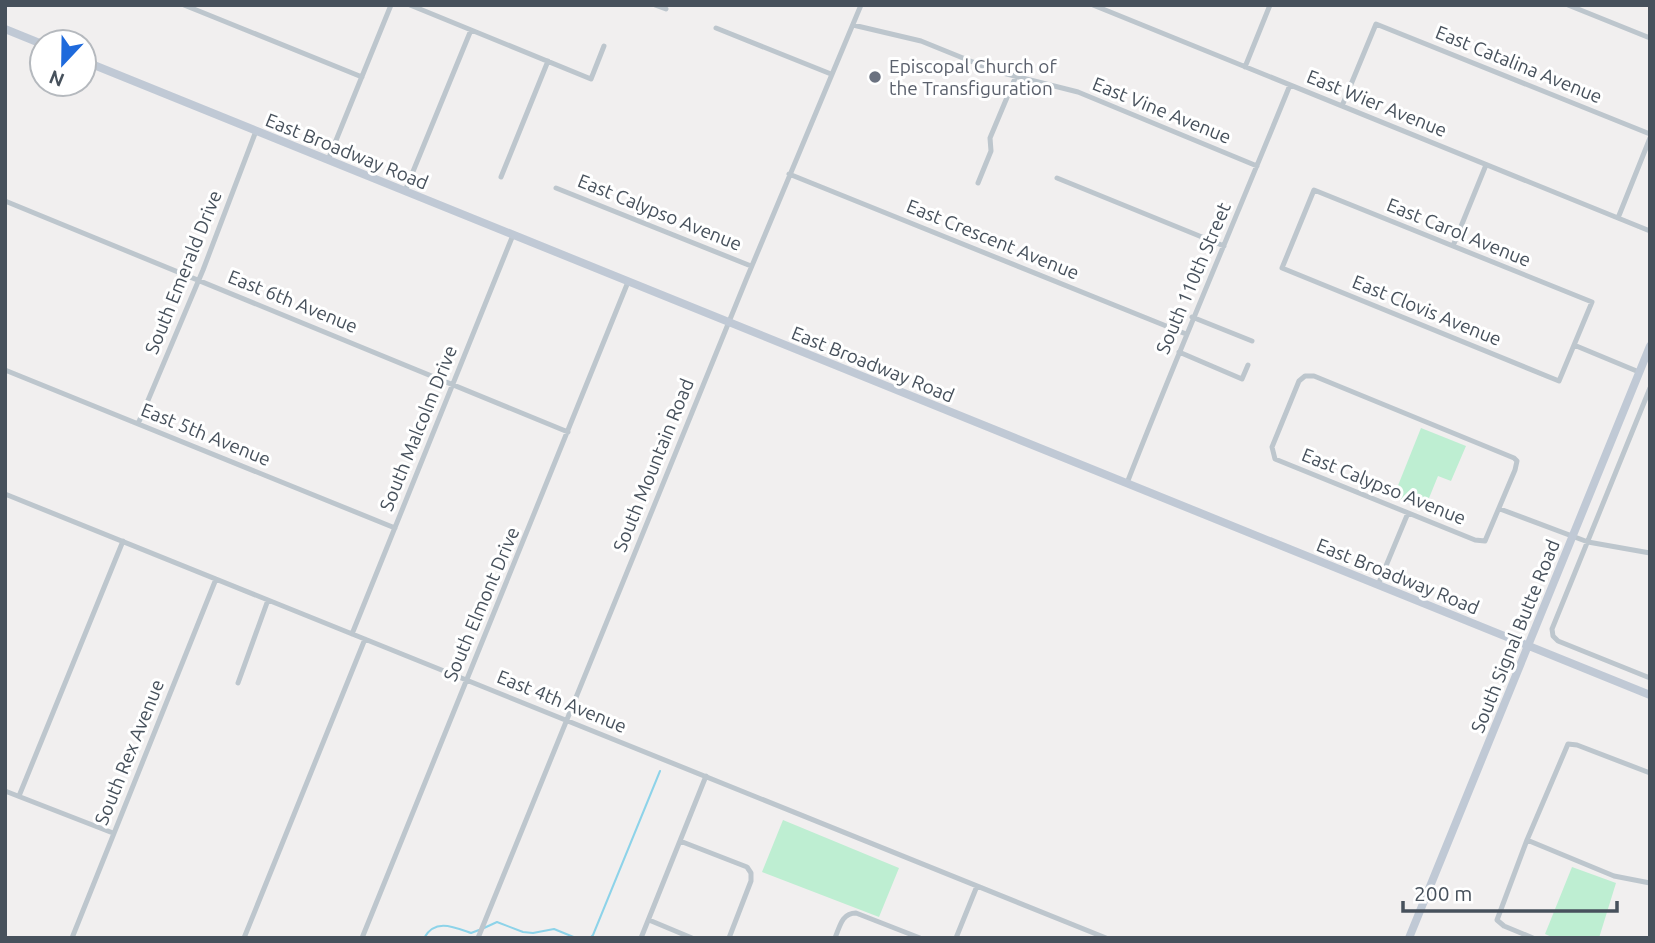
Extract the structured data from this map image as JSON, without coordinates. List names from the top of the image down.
{
  "streets": {
    "main road": ["East Broadway Road", "South Signal Butte Road"],
    "street": [
      "East Catalina Avenue",
      "East Wier Avenue",
      "East Vine Avenue",
      "East Calypso Avenue",
      "East Carol Avenue",
      "East Crescent Avenue",
      "South Emerald Drive",
      "South 110th Street",
      "East 6th Avenue",
      "East Clovis Avenue",
      "South Malcolm Drive",
      "East 5th Avenue",
      "South Mountain Road",
      "South Elmont Drive",
      "East 4th Avenue",
      "South Rex Avenue"
    ]
  },
  "crossings": [
    ["East Catalina Avenue", "East Wier Avenue"],
    ["East Wier Avenue", "South 110th Street"],
    ["East Vine Avenue", "South 110th Street"],
    ["East Vine Avenue", "South Mountain Road"],
    ["East Broadway Road", "South Emerald Drive"],
    ["East Broadway Road", "South 110th Street"],
    ["East Broadway Road", "South Malcolm Drive"],
    ["East Broadway Road", "South Mountain Road"],
    ["East Broadway Road", "South Elmont Drive"],
    ["East Broadway Road", "South Signal Butte Road"],
    ["East Calypso Avenue", "South Mountain Road"],
    ["East Carol Avenue", "East Clovis Avenue"],
    ["East Crescent Avenue", "South 110th Street"],
    ["East Crescent Avenue", "South Mountain Road"],
    ["South Emerald Drive", "East 6th Avenue"],
    ["South Emerald Drive", "East 5th Avenue"],
    ["East 6th Avenue", "South Malcolm Drive"],
    ["East 6th Avenue", "South Elmont Drive"],
    ["South Malcolm Drive", "East 5th Avenue"],
    ["South Malcolm Drive", "East 4th Avenue"],
    ["South Mountain Road", "East 4th Avenue"],
    ["South Elmont Drive", "East 4th Avenue"],
    ["East 4th Avenue", "South Rex Avenue"]
  ],
  "places": ["Episcopal Church of the Transfiguration"],
  "scale_bar": "200 m",
  "north": "bottom"
}
